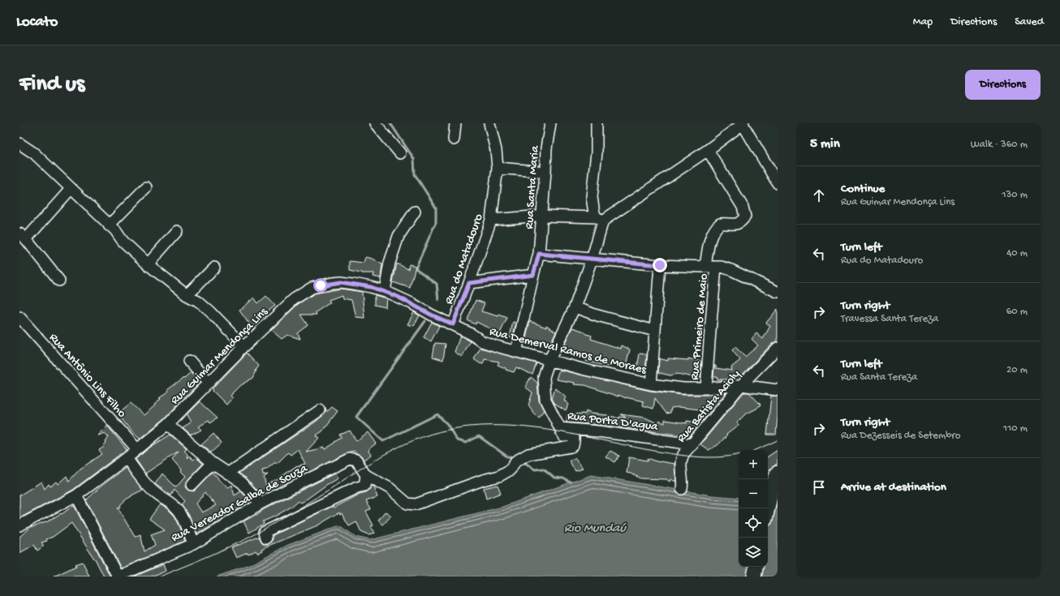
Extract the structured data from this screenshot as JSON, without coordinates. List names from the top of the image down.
{
  "streets": {
    "street": [
      "Rua Santa Maria",
      "Rua do Matadouro",
      "Rua Primeiro de Maio",
      "Rua Demerval Ramos de Moraes",
      "Rua Guimar Mendonça Lins",
      "Rua Antônio Lins Filho",
      "Rua Batista Acioly",
      "Rua Porta D'agua",
      "Rua Vereador Galba de Souza"
    ]
  },
  "crossings": [
    ["Rua Santa Maria", "Rua Demerval Ramos de Moraes"],
    ["Rua do Matadouro", "Rua Demerval Ramos de Moraes"],
    ["Rua do Matadouro", "Rua Guimar Mendonça Lins"],
    ["Rua Primeiro de Maio", "Rua Demerval Ramos de Moraes"],
    ["Rua Demerval Ramos de Moraes", "Rua Guimar Mendonça Lins"],
    ["Rua Demerval Ramos de Moraes", "Rua Batista Acioly"],
    ["Rua Demerval Ramos de Moraes", "Rua Porta D'agua"],
    ["Rua Guimar Mendonça Lins", "Rua Antônio Lins Filho"],
    ["Rua Batista Acioly", "Rua Porta D'agua"]
  ],
  "water": ["Rio Mundaú"],
  "page": {
    "header": "Locato",
    "nav": ["Map", "Directions", "Saved"],
    "buttons": "Directions",
    "title": "Find us",
    "heading": ["5 min", "Walk · 360 m"],
    "list": [
      ["Continue", "Rua Guimar Mendonça Lins", "130 m"],
      ["Turn left", "Rua do Matadouro", "40 m"],
      ["Turn right", "Travessa Santa Tereza", "60 m"],
      ["Turn left", "Rua Santa Tereza", "20 m"],
      ["Turn right", "Rua Dezesseis de Setembro", "110 m"],
      "Arrive at destination"
    ],
    "map_buttons": ["+", "−"]
  }
}
